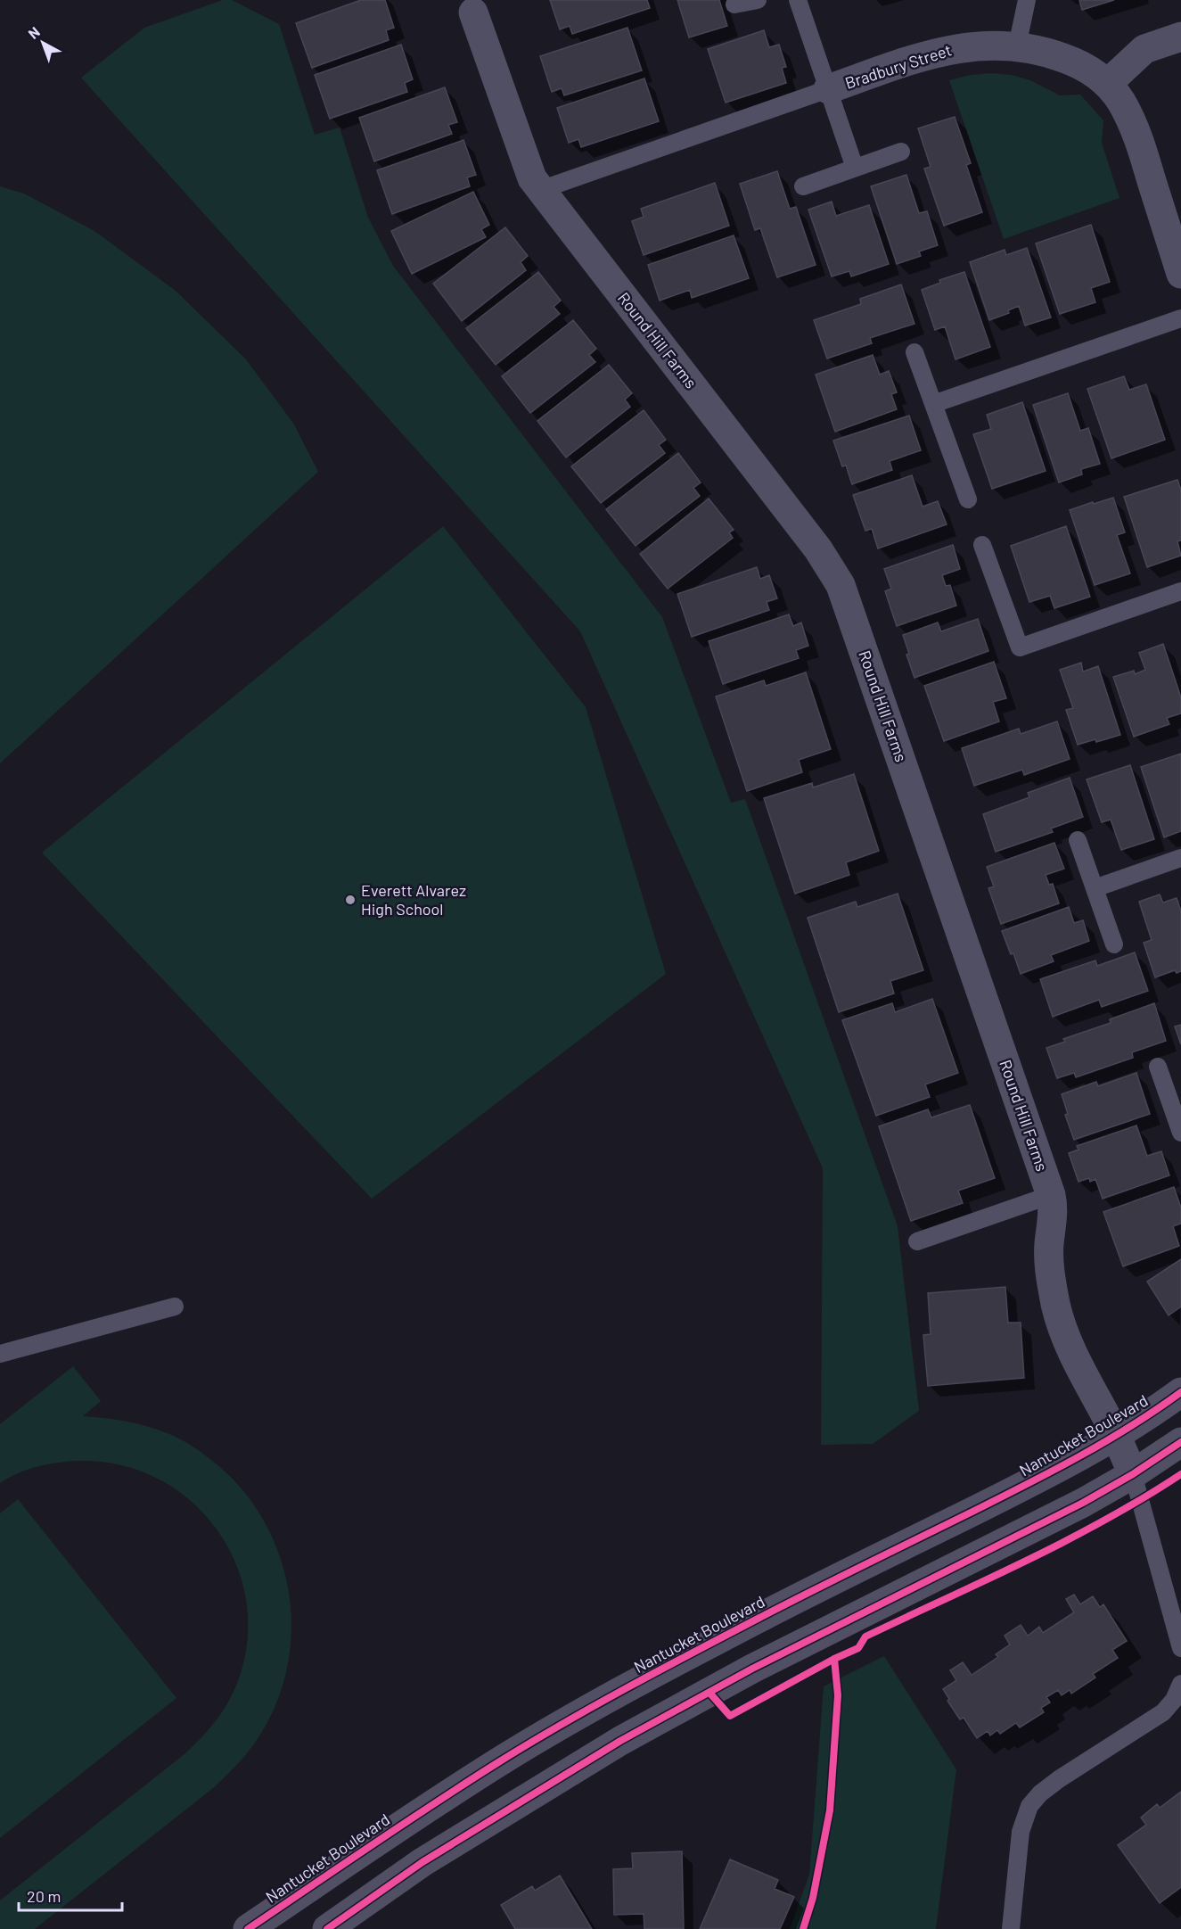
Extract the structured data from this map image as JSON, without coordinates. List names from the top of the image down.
{
  "streets": {
    "street": ["Bradbury Street", "Round Hill Farms", "Nantucket Boulevard"]
  },
  "crossings": [
    ["Round Hill Farms", "Nantucket Boulevard"]
  ],
  "places": ["Everett Alvarez High School"],
  "scale_bar": "20 m",
  "north": "top left"
}
